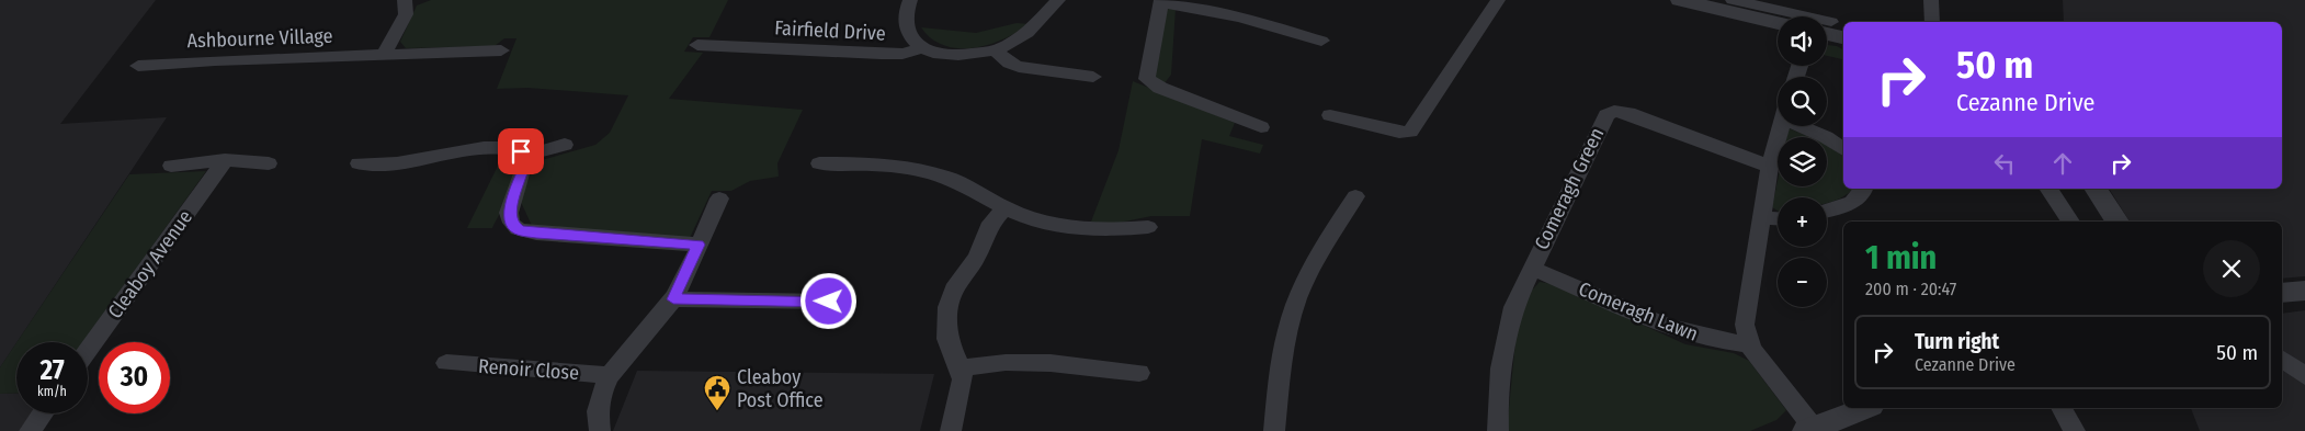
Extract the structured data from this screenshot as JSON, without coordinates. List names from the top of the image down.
{
  "streets": {
    "street": [
      "Fairfield Drive",
      "Ashbourne Village",
      "Comeragh Green",
      "Cleaboy Avenue",
      "Comeragh Lawn",
      "Renoir Close"
    ]
  },
  "crossings": [
    ["Comeragh Green", "Comeragh Lawn"]
  ],
  "places": {
    "public building": ["Cleaboy Post Office"]
  },
  "page": {
    "map_buttons": ["+", "−"],
    "turn": ["50 m", "Cezanne Drive"],
    "heading": ["1 min", "200 m · 20:47"],
    "list": [
      {
        "name": "Turn right",
        "note": "Cezanne Drive",
        "value": "50 m"
      }
    ],
    "speed": "27 km/h",
    "limit": "30"
  }
}
